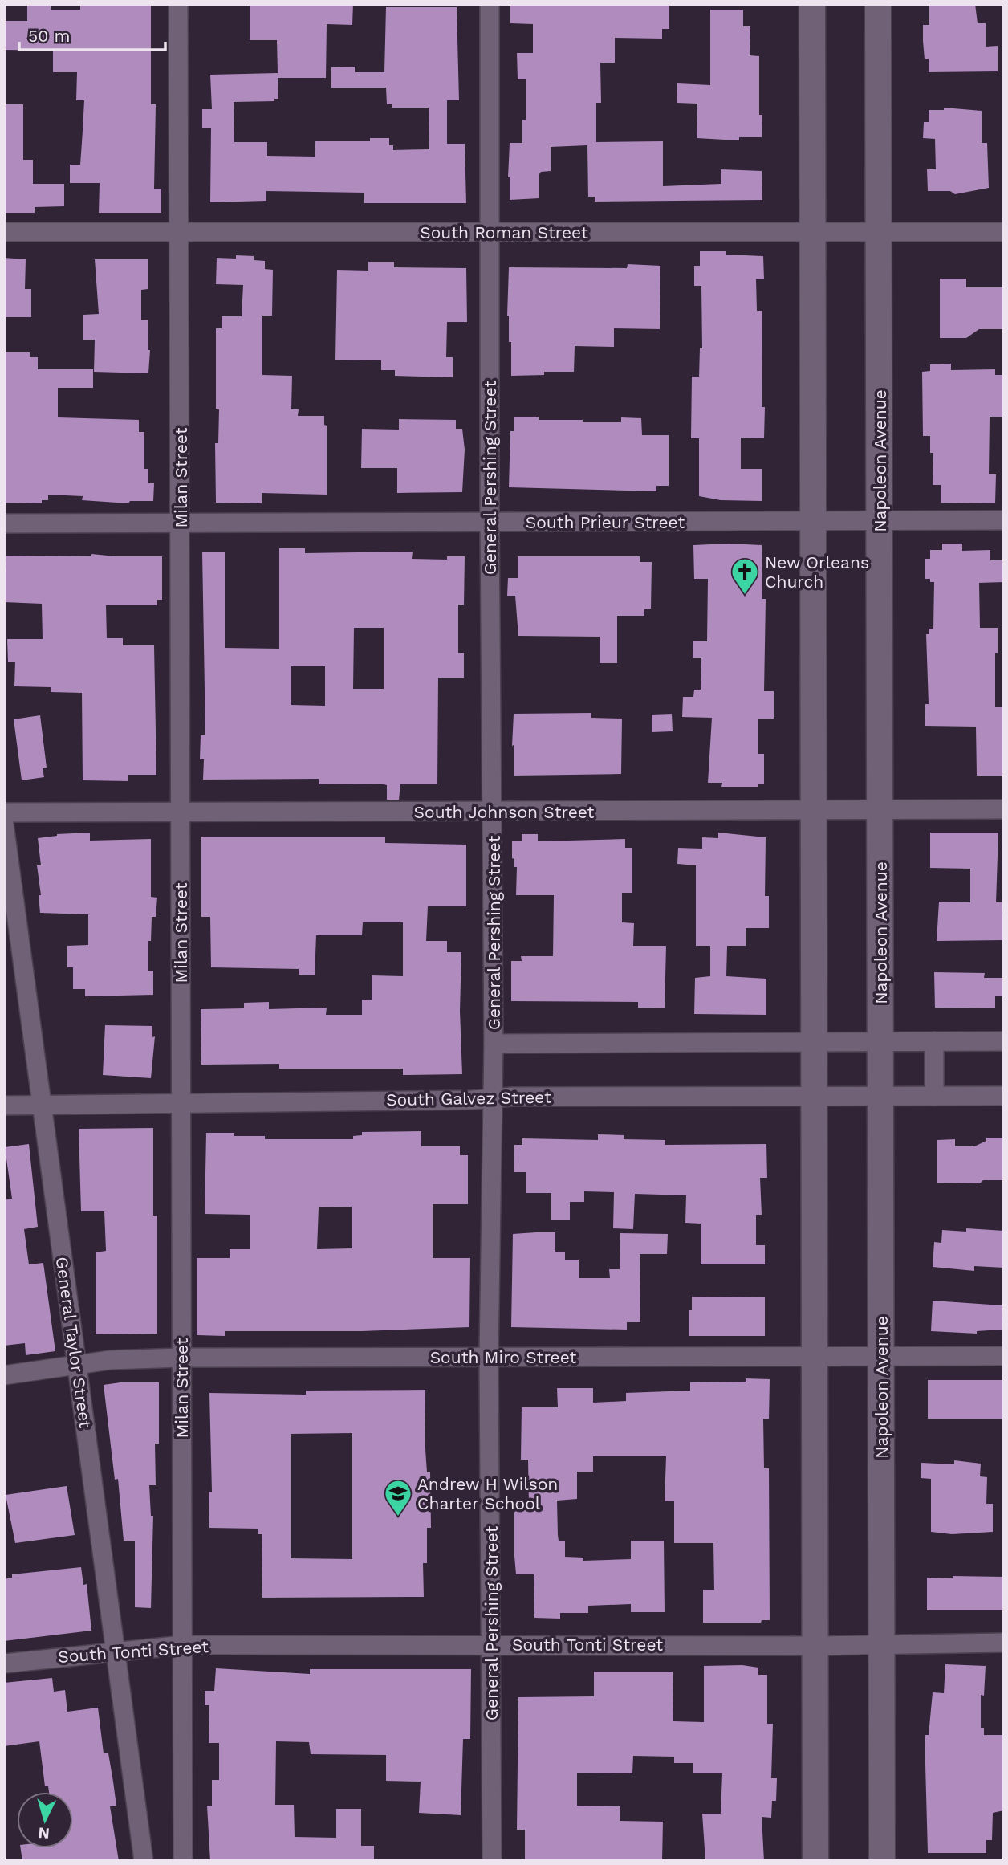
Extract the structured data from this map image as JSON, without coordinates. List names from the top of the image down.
{
  "streets": {
    "main road": ["Napoleon Avenue"],
    "street": [
      "South Roman Street",
      "Milan Street",
      "General Pershing Street",
      "South Prieur Street",
      "South Johnson Street",
      "South Galvez Street",
      "General Taylor Street",
      "South Miro Street",
      "South Tonti Street"
    ]
  },
  "crossings": [
    ["South Roman Street", "Napoleon Avenue"],
    ["South Roman Street", "Milan Street"],
    ["South Roman Street", "General Pershing Street"],
    ["Napoleon Avenue", "South Prieur Street"],
    ["Napoleon Avenue", "South Johnson Street"],
    ["Napoleon Avenue", "South Galvez Street"],
    ["Napoleon Avenue", "South Miro Street"],
    ["Napoleon Avenue", "South Tonti Street"],
    ["Milan Street", "South Prieur Street"],
    ["Milan Street", "South Johnson Street"],
    ["Milan Street", "South Galvez Street"],
    ["Milan Street", "South Miro Street"],
    ["Milan Street", "South Tonti Street"],
    ["General Pershing Street", "South Prieur Street"],
    ["General Pershing Street", "South Johnson Street"],
    ["General Pershing Street", "South Galvez Street"],
    ["General Pershing Street", "South Miro Street"],
    ["General Pershing Street", "South Tonti Street"],
    ["South Galvez Street", "General Taylor Street"],
    ["General Taylor Street", "South Miro Street"],
    ["General Taylor Street", "South Tonti Street"]
  ],
  "places": {
    "church": ["New Orleans Church"],
    "school or university": ["Andrew H Wilson Charter School"]
  },
  "scale_bar": "50 m",
  "north": "bottom"
}
